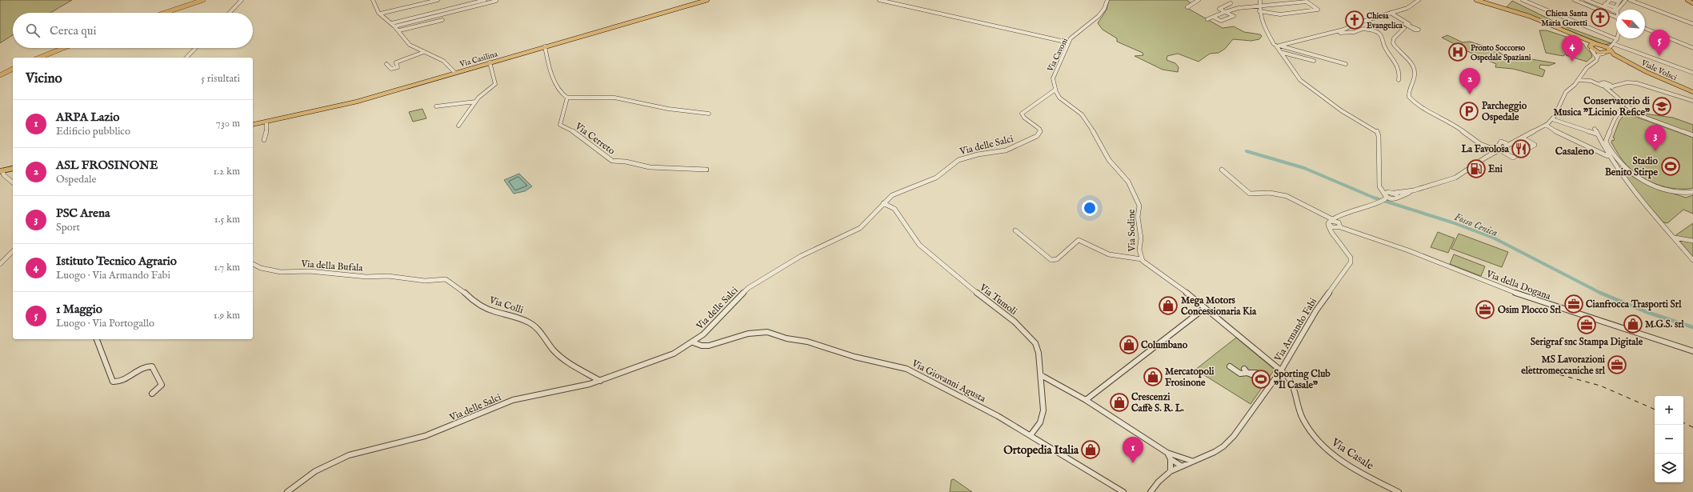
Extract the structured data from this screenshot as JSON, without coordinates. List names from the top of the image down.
{
  "streets": {
    "main road": ["Via Casilina", "Viale Volsci"],
    "street": [
      "Via Cavoni",
      "Via Cerreto",
      "Via delle Salci",
      "Via Sodine",
      "Via della Bufala",
      "Via della Dogana",
      "Via Tumoli",
      "Via Colli",
      "Via Armando Fabi",
      "Via Giovanni Agusta",
      "Via Casale"
    ]
  },
  "crossings": [
    ["Via Cavoni", "Via delle Salci"],
    ["Via Cavoni", "Via Sodine"],
    ["Via delle Salci", "Via Sodine"],
    ["Via delle Salci", "Via Tumoli"],
    ["Via delle Salci", "Via Colli"],
    ["Via delle Salci", "Via Giovanni Agusta"],
    ["Via Sodine", "Via Armando Fabi"],
    ["Via Sodine", "Via Casale"],
    ["Via della Bufala", "Via Colli"],
    ["Via Tumoli", "Via Giovanni Agusta"],
    ["Via Armando Fabi", "Via Casale"]
  ],
  "districts": ["Casaleno"],
  "water": ["Fosso Cenica"],
  "places": {
    "church": ["Chiesa Santa Maria Goretti", "Chiesa Evangelica"],
    "hospital": ["Pronto Soccorso Ospedale Spaziani"],
    "school or university": ["Conservatorio di Musica \"Licinio Refice\""],
    "parking": ["Parcheggio Ospedale"],
    "restaurant": ["La Favolosa"],
    "sports": ["Stadio Benito Stirpe", "Sporting Club \"Il Casale\""],
    "fuel station": ["Eni"],
    "office": [
      "Cianfrocca Trasporti Srl",
      "Osim Plocco Srl",
      "Serigraf snc Stampa Digitale",
      "MS Lavorazioni elettromeccaniche srl"
    ],
    "shop": [
      "Mega Motors Concessionaria Kia",
      "M.G.S. srl",
      "Columbano",
      "Mercatopoli Frosinone",
      "Crescenzi Caffè S. R. L.",
      "Ortopedia Italia"
    ]
  },
  "north": "top left",
  "page": {
    "search": "Cerca qui",
    "pins": [
      "5",
      "4",
      "2",
      "3",
      "1"
    ],
    "heading": ["Vicino", "5 risultati"],
    "list": [
      {
        "mark": "1",
        "name": "ARPA Lazio",
        "note": "Edificio pubblico",
        "value": "730 m"
      },
      {
        "mark": "2",
        "name": "ASL FROSINONE",
        "note": "Ospedale",
        "value": "1.2 km"
      },
      {
        "mark": "3",
        "name": "PSC Arena",
        "note": "Sport",
        "value": "1.5 km"
      },
      {
        "mark": "4",
        "name": "Istituto Tecnico Agrario",
        "note": "Luogo · Via Armando Fabi",
        "value": "1.7 km"
      },
      {
        "mark": "5",
        "name": "1 Maggio",
        "note": "Luogo · Via Portogallo",
        "value": "1.9 km"
      }
    ],
    "map_buttons": ["+", "−"]
  }
}
